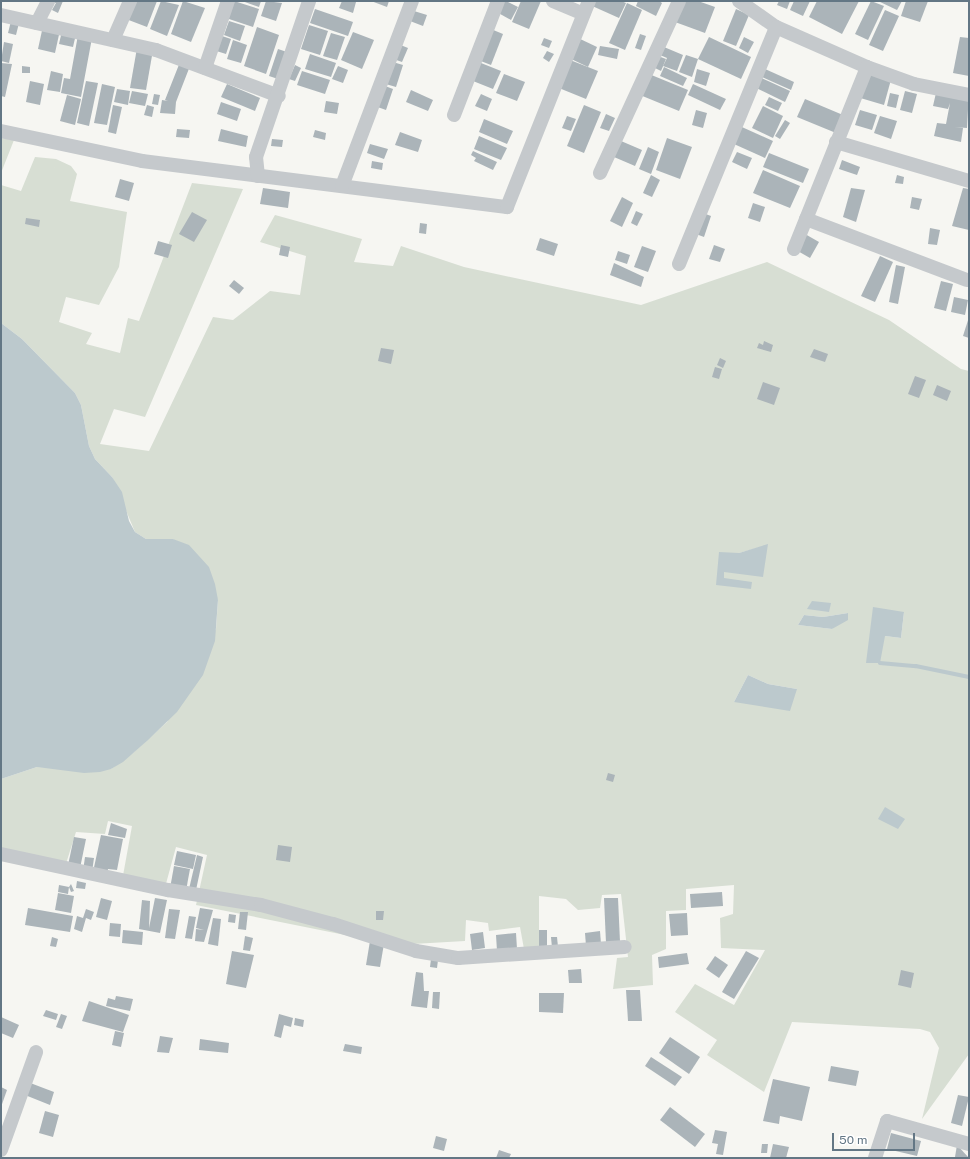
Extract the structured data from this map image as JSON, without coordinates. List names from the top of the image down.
{
  "scale_bar": "50 m"
}
